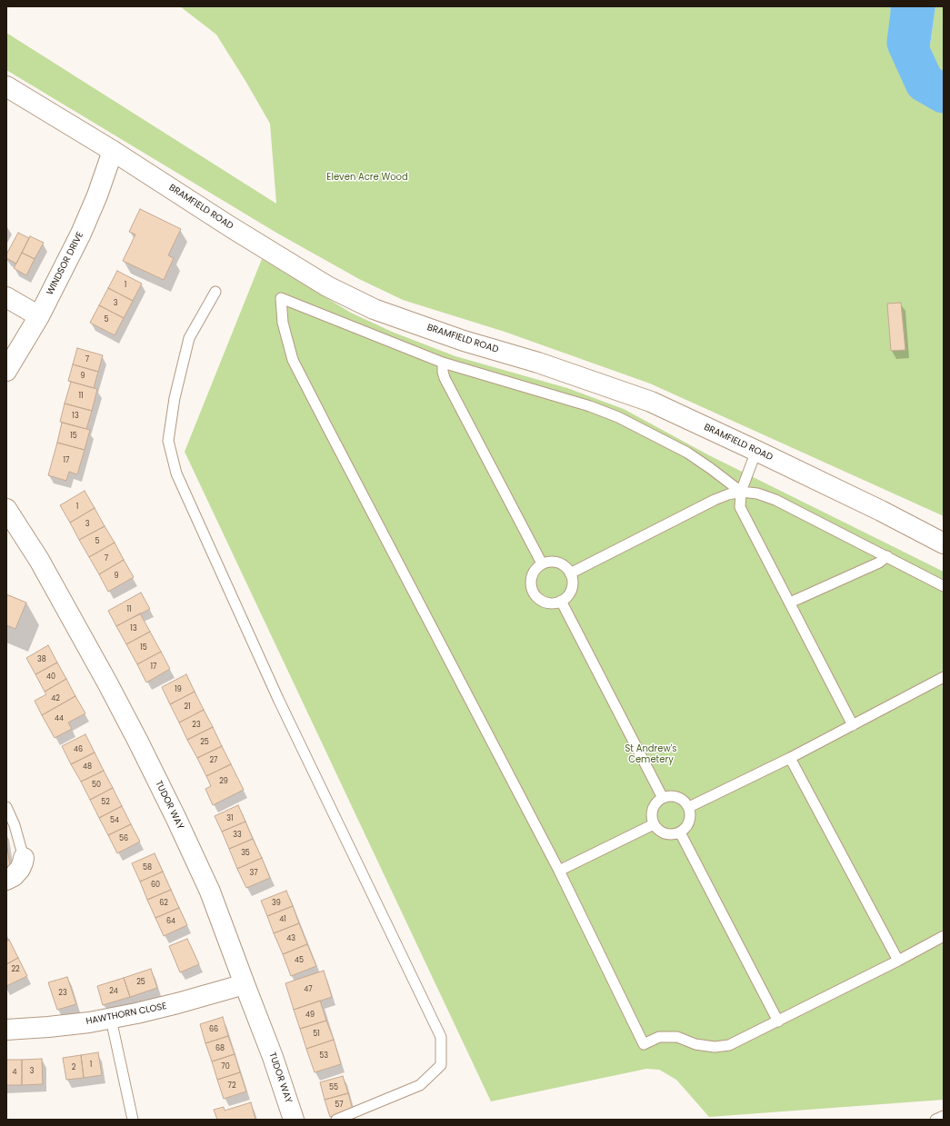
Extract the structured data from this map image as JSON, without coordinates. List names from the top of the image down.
{
  "streets": {
    "street": [
      "BRAMFIELD ROAD",
      "WINDSOR DRIVE",
      "TUDOR WAY",
      "HAWTHORN CLOSE"
    ]
  },
  "crossings": [
    ["BRAMFIELD ROAD", "WINDSOR DRIVE"],
    ["TUDOR WAY", "HAWTHORN CLOSE"]
  ],
  "parks": ["Eleven Acre Wood", "St Andrew's Cemetery"],
  "house_numbers": [
    "1",
    "3",
    "5",
    "7",
    "9",
    "11",
    "13",
    "15",
    "17",
    "1",
    "3",
    "5",
    "7",
    "9",
    "11",
    "13",
    "15",
    "38",
    "17",
    "40",
    "19",
    "42",
    "21",
    "44",
    "23",
    "25",
    "46",
    "27",
    "48",
    "29",
    "50",
    "52",
    "31",
    "54",
    "33",
    "56",
    "35",
    "58",
    "37",
    "60",
    "62",
    "39",
    "41",
    "64",
    "43",
    "45",
    "22",
    "25",
    "47",
    "24",
    "23",
    "49",
    "66",
    "51",
    "68",
    "53",
    "1",
    "70",
    "2",
    "3",
    "4",
    "72",
    "55",
    "57"
  ]
}
